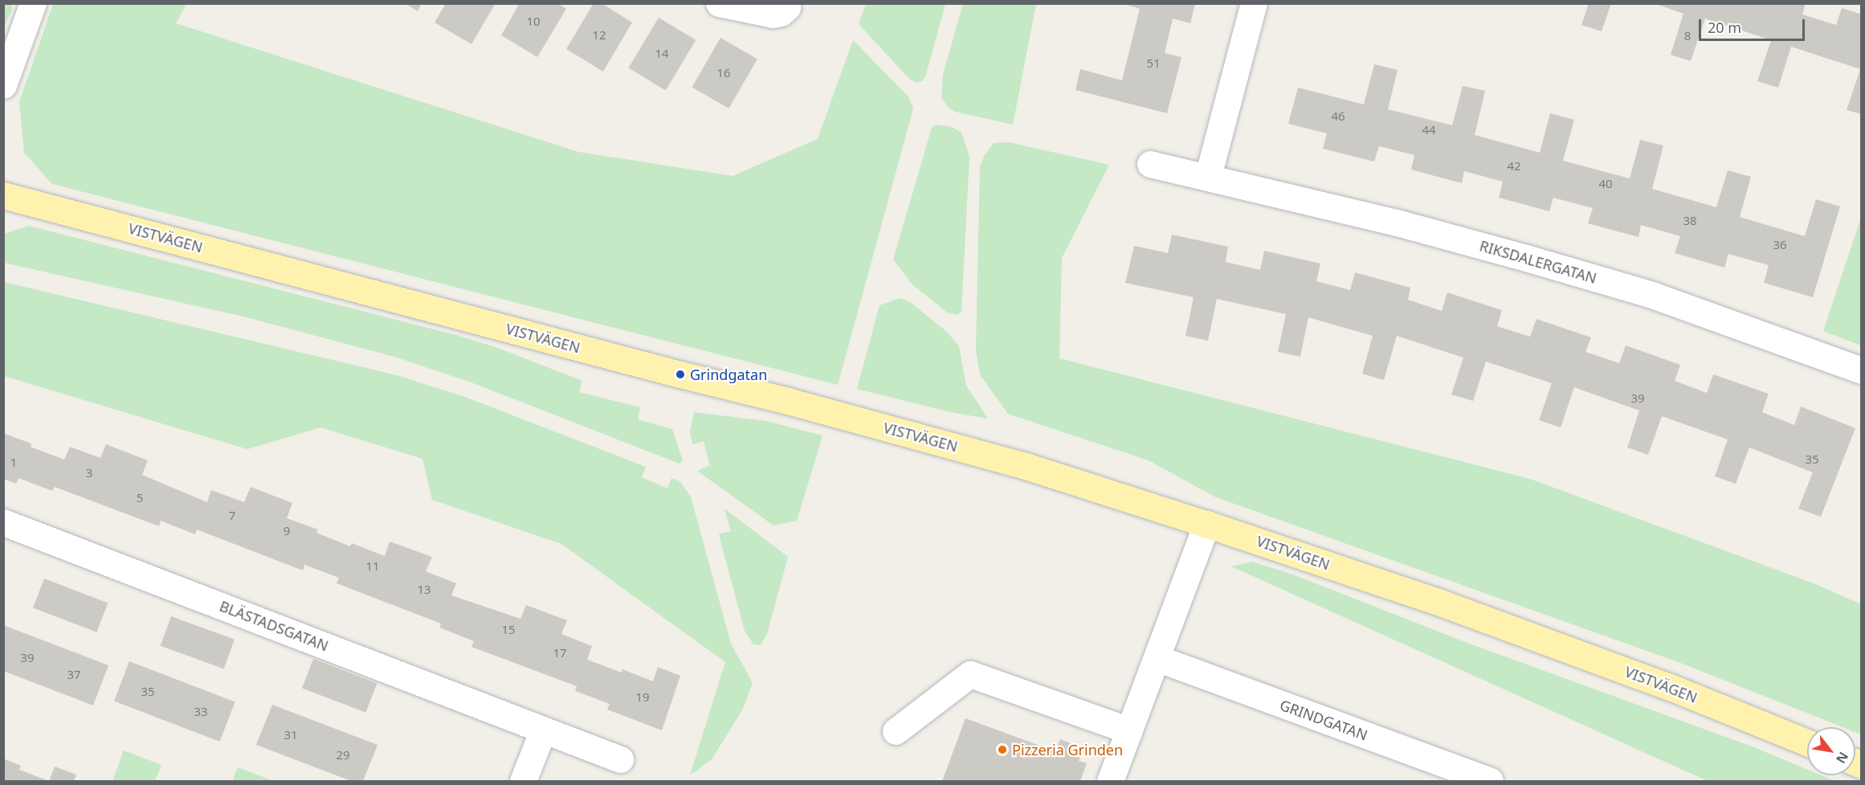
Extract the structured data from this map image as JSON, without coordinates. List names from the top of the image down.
{
  "streets": {
    "main road": ["VISTVÄGEN"],
    "street": ["RIKSDALERGATAN", "BLÄSTADSGATAN", "GRINDGATAN"]
  },
  "places": ["Grindgatan", "Pizzeria Grinden"],
  "house_numbers": [
    "10",
    "12",
    "8",
    "14",
    "51",
    "16",
    "46",
    "44",
    "42",
    "40",
    "38",
    "36",
    "39",
    "35",
    "1",
    "3",
    "5",
    "7",
    "9",
    "11",
    "13",
    "15",
    "17",
    "39",
    "37",
    "35",
    "19",
    "33",
    "31",
    "29"
  ],
  "scale_bar": "20 m",
  "north": "bottom right"
}
